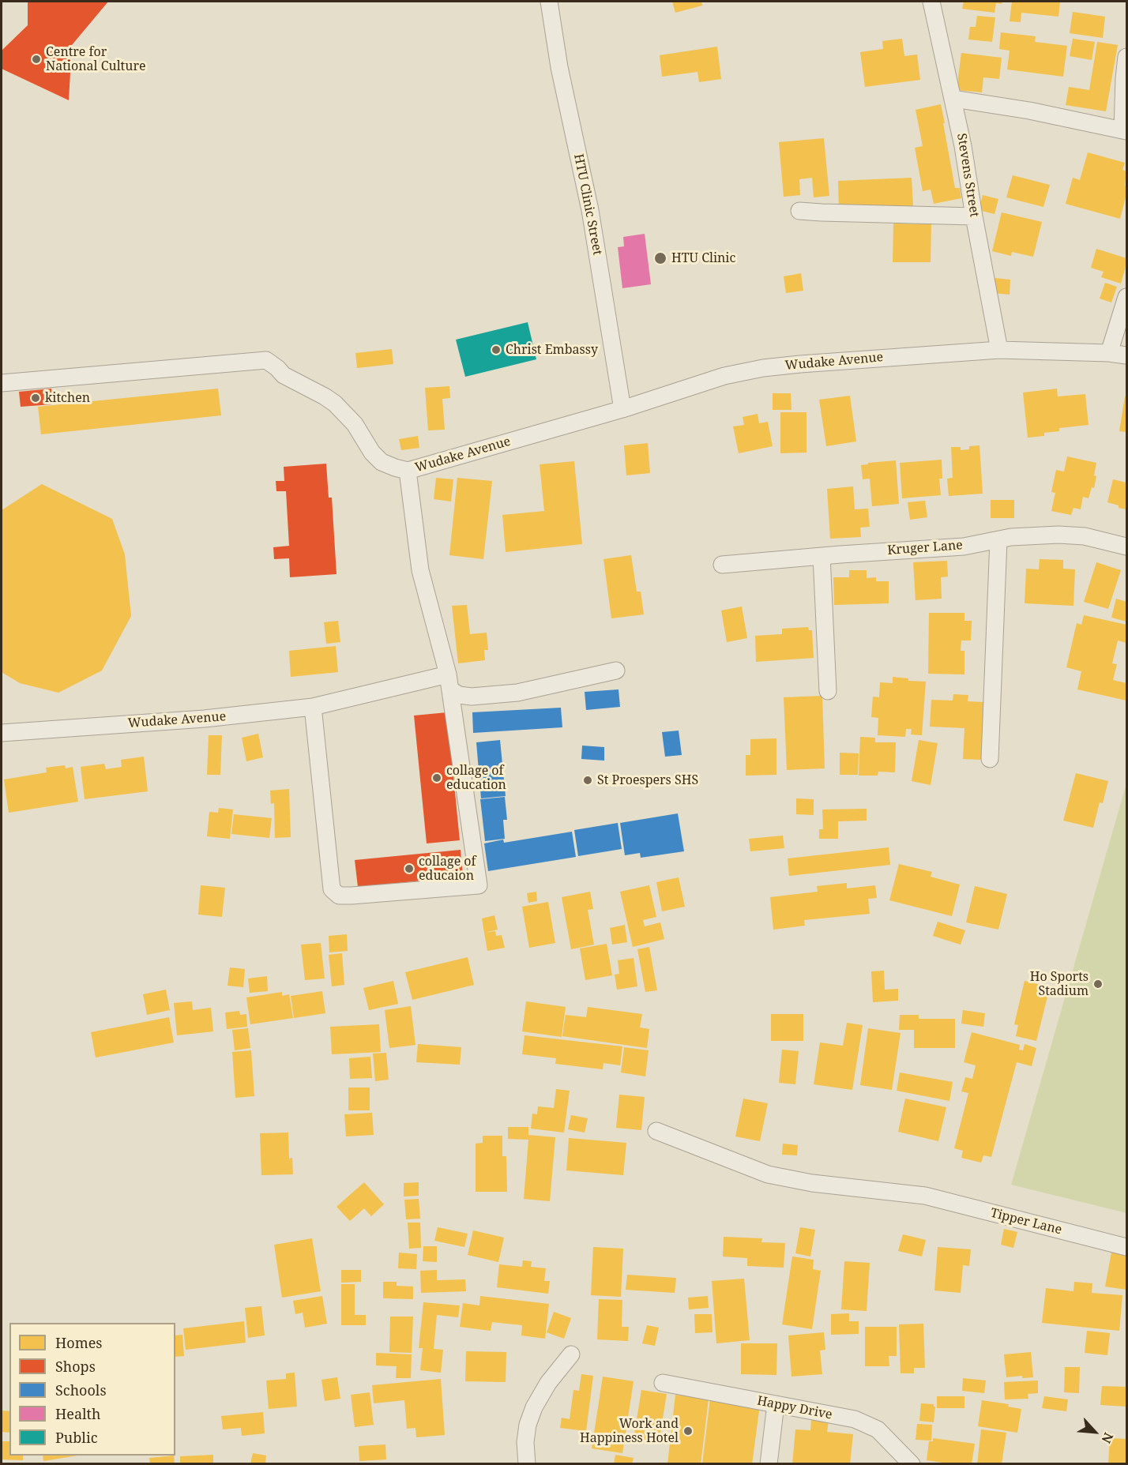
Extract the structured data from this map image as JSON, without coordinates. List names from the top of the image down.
{
  "streets": {
    "street": [
      "Stevens Street",
      "HTU Clinic Street",
      "Wudake Avenue",
      "Kruger Lane",
      "Tipper Lane",
      "Happy Drive"
    ]
  },
  "crossings": [
    ["Stevens Street", "Wudake Avenue"],
    ["HTU Clinic Street", "Wudake Avenue"]
  ],
  "places": [
    "Centre for National Culture",
    "HTU Clinic",
    "Christ Embassy",
    "kitchen",
    "collage of education",
    "St Proespers SHS",
    "collage of educaion",
    "Ho Sports Stadium",
    "Work and Happiness Hotel"
  ],
  "legend": [
    "Homes",
    "Shops",
    "Schools",
    "Health",
    "Public"
  ],
  "north": "bottom right"
}
